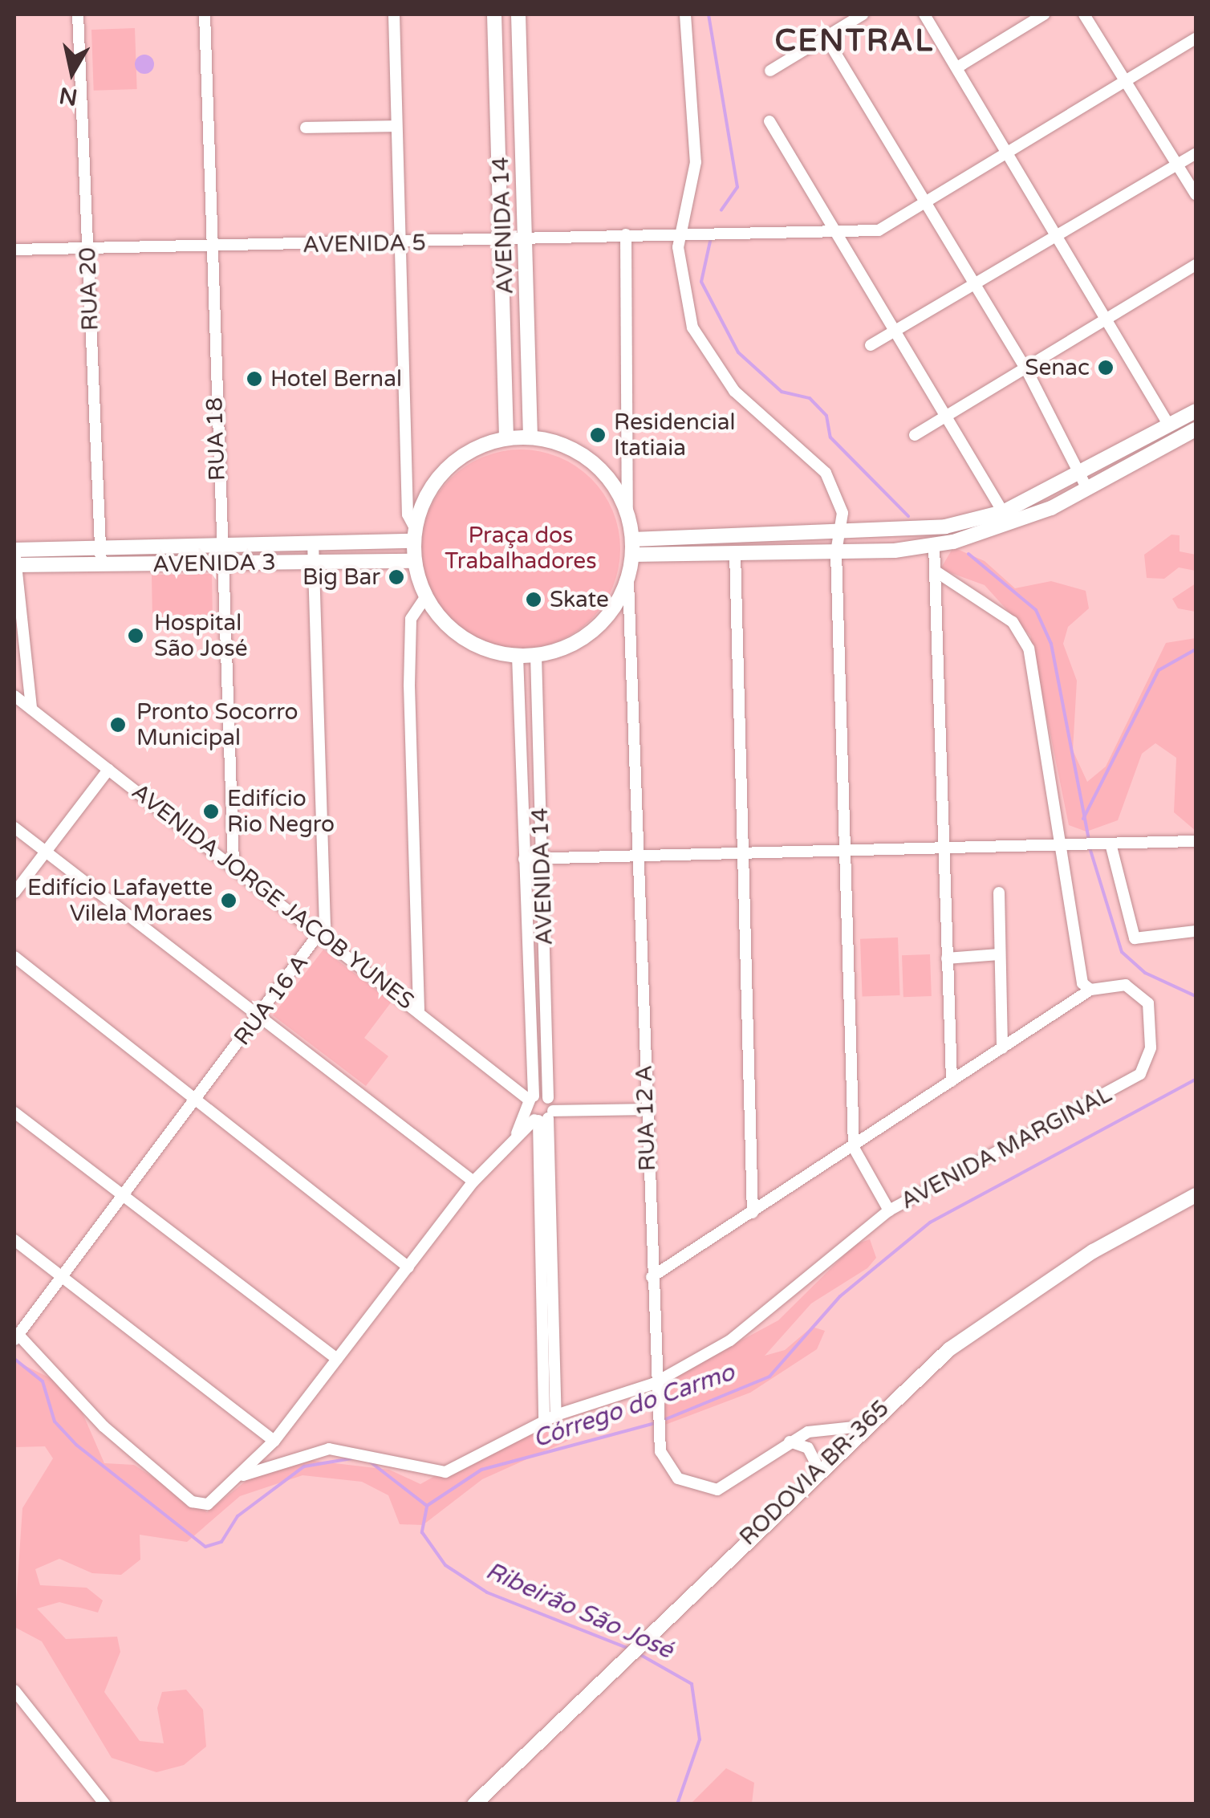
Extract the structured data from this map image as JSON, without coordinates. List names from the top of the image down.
{
  "streets": {
    "main road": ["AVENIDA 14", "AVENIDA 3", "RODOVIA BR-365"],
    "street": [
      "AVENIDA 5",
      "RUA 20",
      "RUA 18",
      "AVENIDA JORGE JACOB YUNES",
      "RUA 16 A",
      "RUA 12 A",
      "AVENIDA MARGINAL"
    ]
  },
  "crossings": [
    ["AVENIDA 14", "AVENIDA 5"],
    ["AVENIDA 14", "AVENIDA 3"],
    ["AVENIDA 14", "AVENIDA JORGE JACOB YUNES"],
    ["AVENIDA 14", "RUA 12 A"],
    ["AVENIDA 14", "AVENIDA MARGINAL"],
    ["AVENIDA 5", "RUA 20"],
    ["AVENIDA 5", "RUA 18"],
    ["RUA 20", "AVENIDA 3"],
    ["RUA 18", "AVENIDA 3"],
    ["RUA 18", "AVENIDA JORGE JACOB YUNES"],
    ["AVENIDA 3", "RUA 16 A"],
    ["AVENIDA 3", "RUA 12 A"],
    ["AVENIDA JORGE JACOB YUNES", "RUA 16 A"],
    ["RUA 12 A", "AVENIDA MARGINAL"],
    ["RUA 12 A", "RODOVIA BR-365"]
  ],
  "districts": ["CENTRAL"],
  "water": ["Córrego do Carmo", "Ribeirão São José"],
  "parks": ["Praça dos Trabalhadores"],
  "places": [
    "Senac",
    "Hotel Bernal",
    "Residencial Itatiaia",
    "Big Bar",
    "Skate",
    "Hospital São José",
    "Pronto Socorro Municipal",
    "Edifício Rio Negro",
    "Edifício Lafayette Vilela Moraes"
  ],
  "north": "bottom"
}
